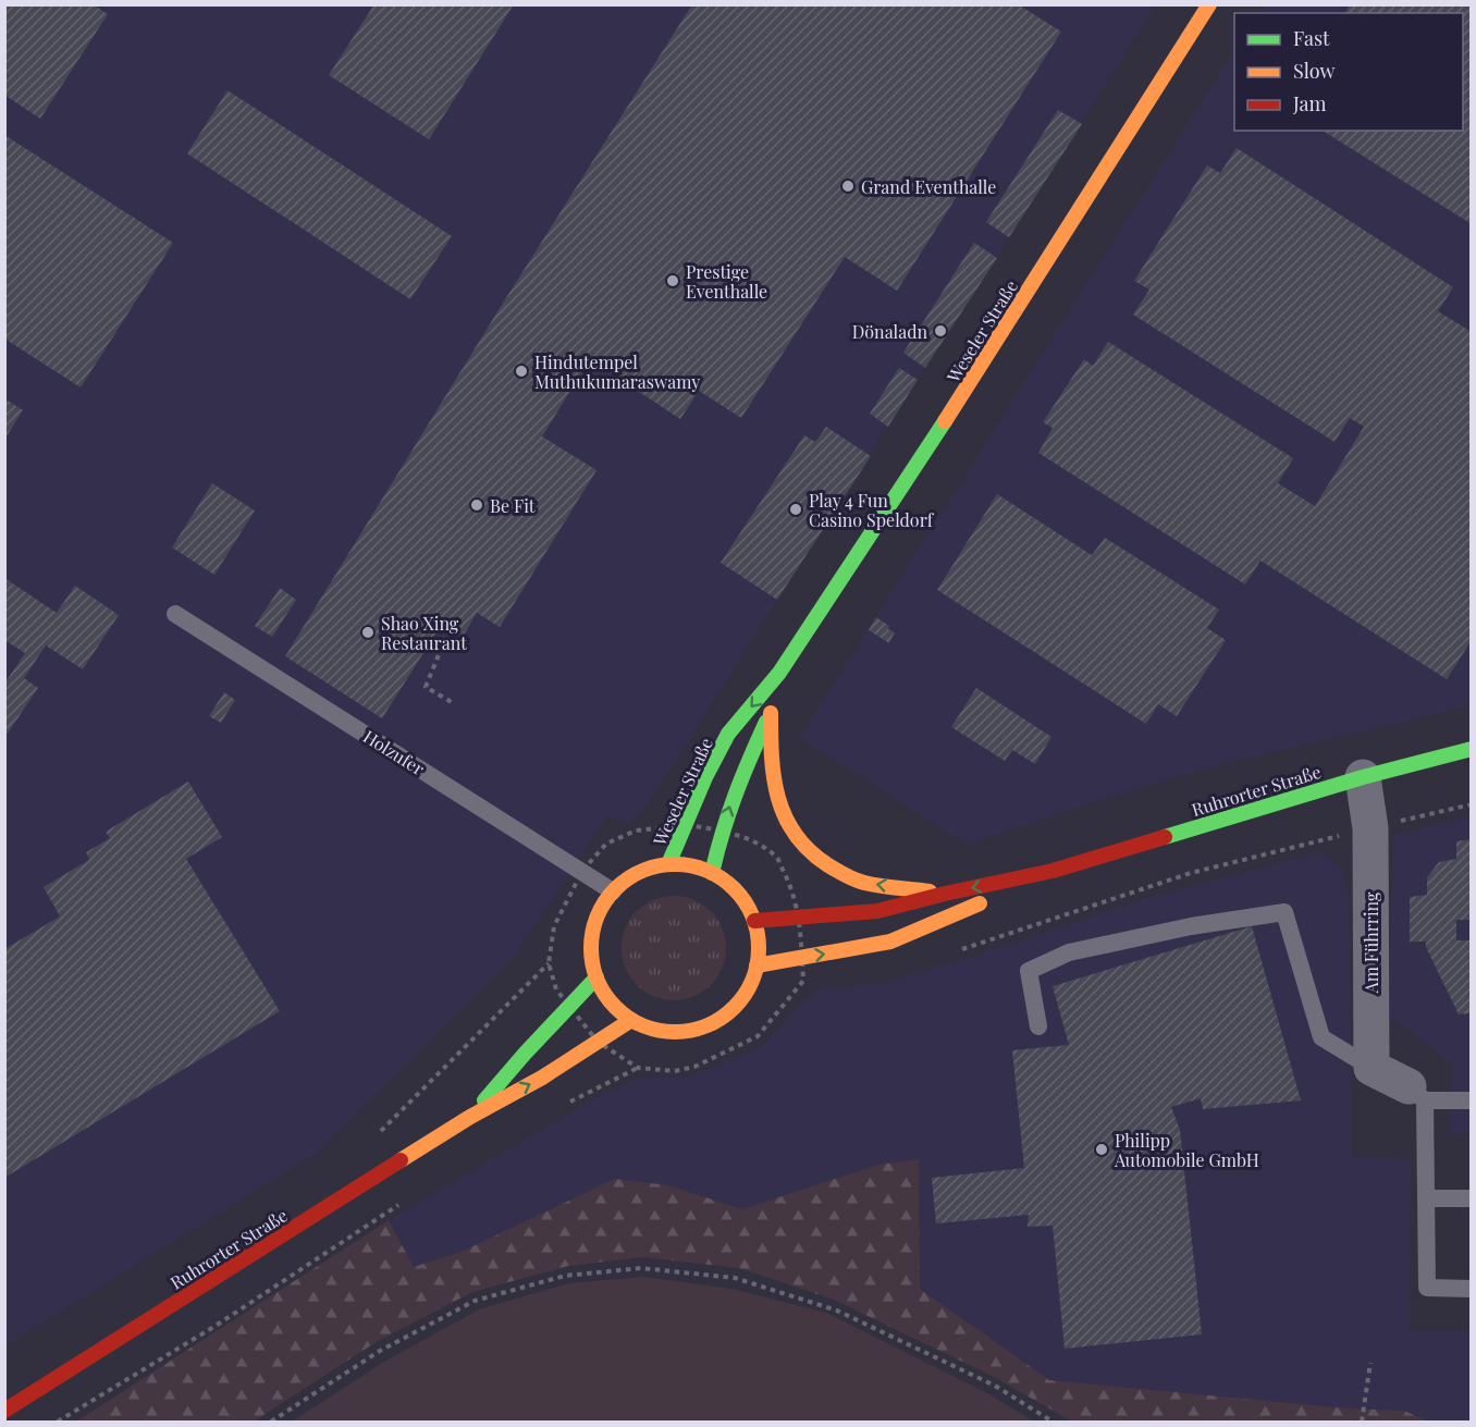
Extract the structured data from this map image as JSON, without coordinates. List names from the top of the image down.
{
  "streets": {
    "main road": ["Weseler Straße", "Ruhrorter Straße"],
    "street": ["Am Führring"],
    "lane": ["Holzufer"]
  },
  "crossings": [
    ["Weseler Straße", "Holzufer"],
    ["Weseler Straße", "Ruhrorter Straße"],
    ["Holzufer", "Ruhrorter Straße"],
    ["Ruhrorter Straße", "Am Führring"]
  ],
  "places": [
    "Grand Eventhalle",
    "Prestige Eventhalle",
    "Dönaladn",
    "Hindutempel Muthukumaraswamy",
    "Be Fit",
    "Play 4 Fun Casino Speldorf",
    "Shao Xing Restaurant",
    "Philipp Automobile GmbH"
  ],
  "legend": ["Fast", "Slow", "Jam"]
}
